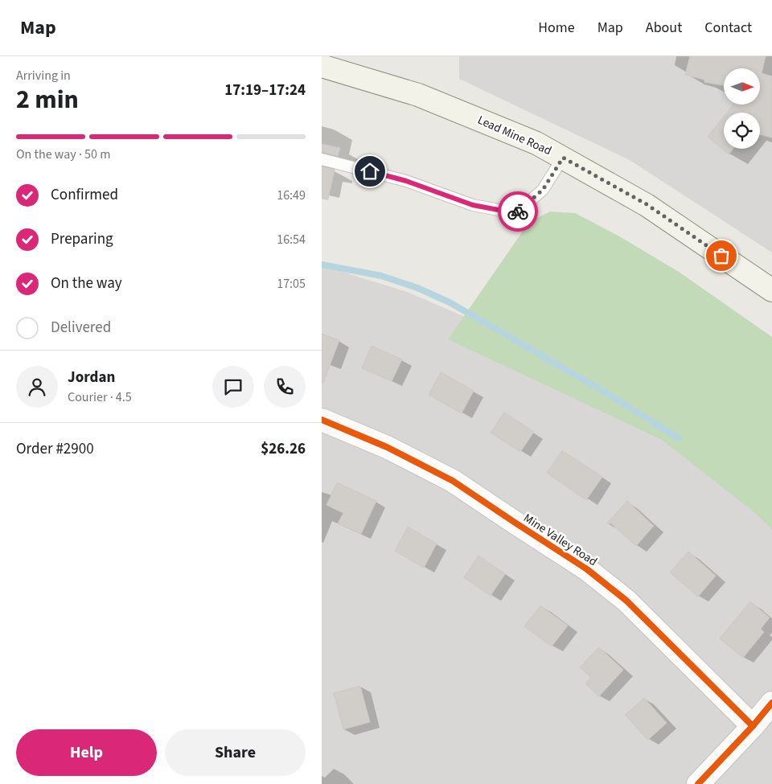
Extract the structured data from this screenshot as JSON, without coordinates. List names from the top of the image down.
{
  "streets": {
    "main road": ["Lead Mine Road"],
    "street": ["Mine Valley Road"]
  },
  "north": "right",
  "page": {
    "header": "Map",
    "nav": [
      "Home",
      "Map",
      "About",
      "Contact"
    ],
    "heading": ["2 min", "Arriving in", "17:19–17:24"],
    "panel": [
      "Jordan",
      "Courier · 4.5",
      "Order #2900",
      "$26.26"
    ],
    "bar": "On the way · 50 m",
    "list": [
      ["Confirmed", "16:49"],
      ["Preparing", "16:54"],
      ["On the way", "17:05"],
      "Delivered"
    ],
    "buttons": ["Help", "Share"]
  }
}
